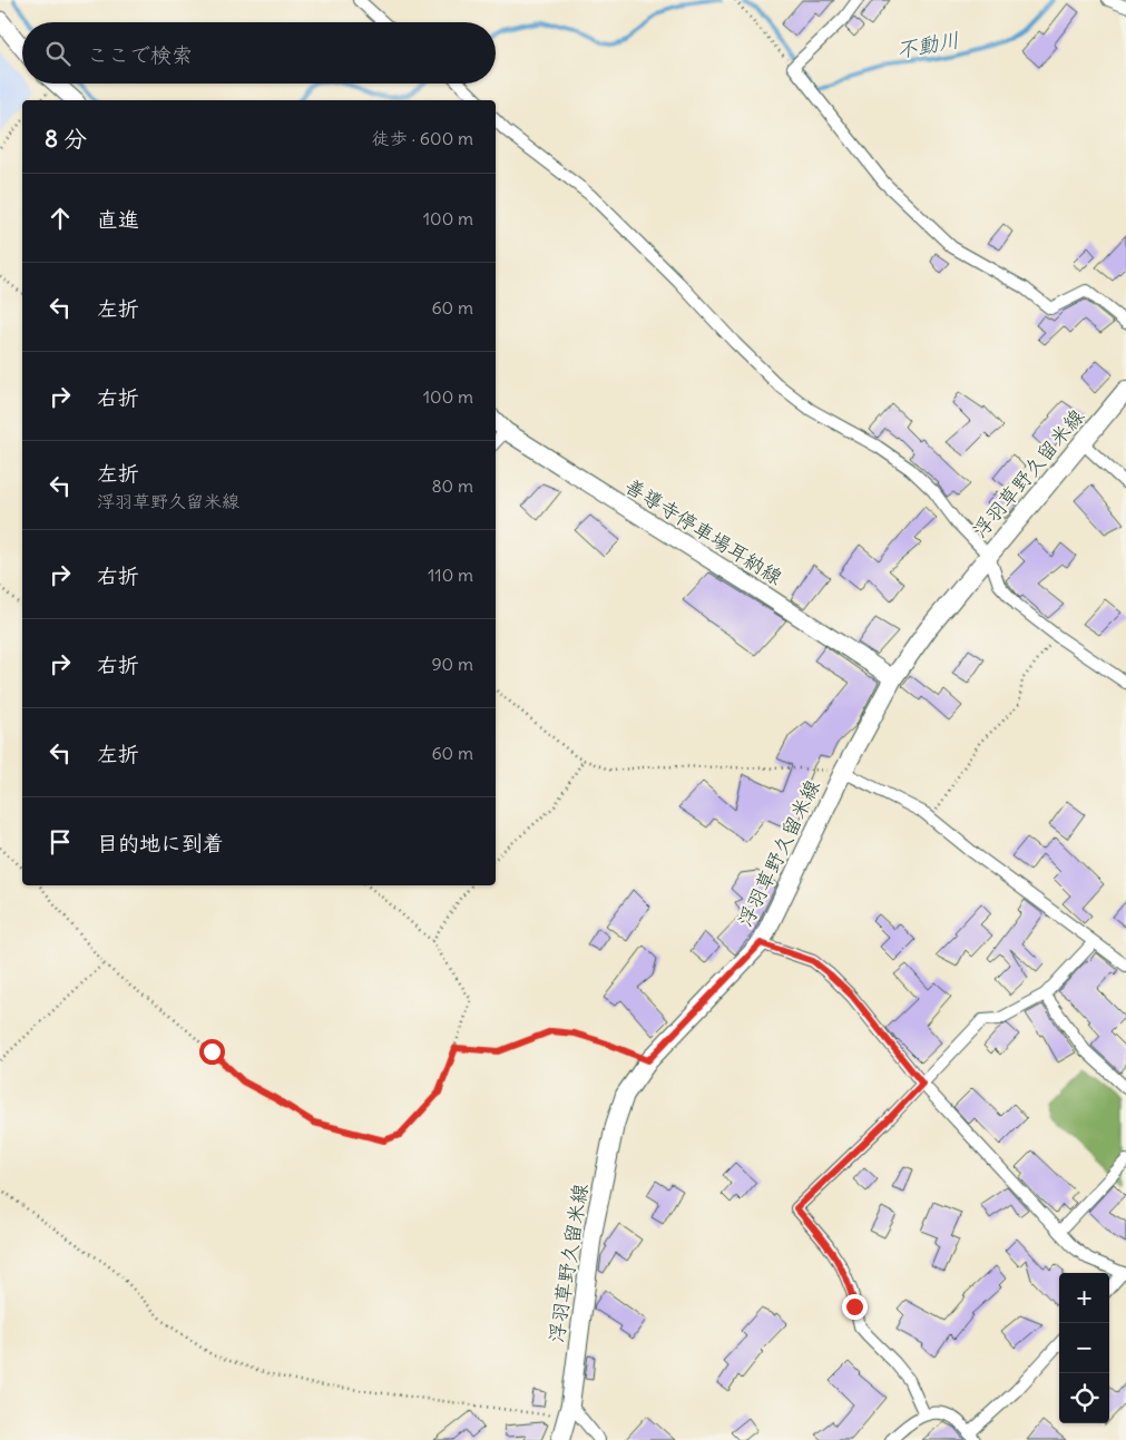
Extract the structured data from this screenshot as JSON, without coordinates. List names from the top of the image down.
{
  "streets": {
    "main road": ["浮羽草野久留米線", "善導寺停車場耳納線"]
  },
  "crossings": [
    ["浮羽草野久留米線", "善導寺停車場耳納線"]
  ],
  "water": ["不動川"],
  "page": {
    "search": "ここで検索",
    "heading": ["8 分", "徒歩 · 600 m"],
    "list": [
      ["直進", "100 m"],
      ["左折", "60 m"],
      ["右折", "100 m"],
      ["左折", "浮羽草野久留米線", "80 m"],
      ["右折", "110 m"],
      ["右折", "90 m"],
      ["左折", "60 m"],
      "目的地に到着"
    ],
    "map_buttons": ["+", "−"]
  }
}
